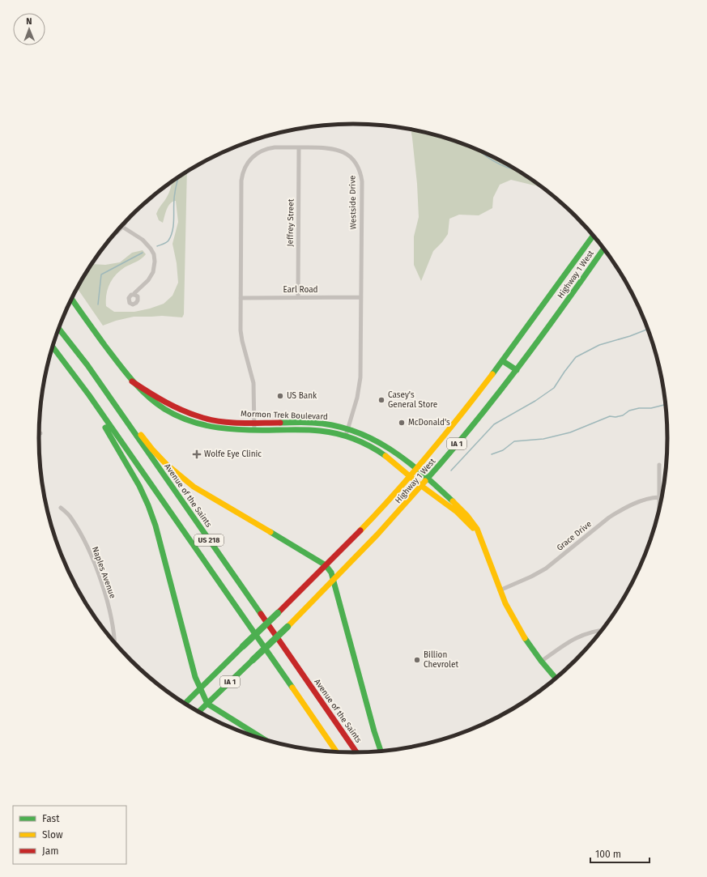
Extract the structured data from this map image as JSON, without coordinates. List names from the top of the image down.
{
  "streets": {
    "main road": [
      "Highway 1 West",
      "Mormon Trek Boulevard",
      "IA 1",
      "Avenue of the Saints",
      "US 218"
    ],
    "street": [
      "Westside Drive",
      "Jeffrey Street",
      "Earl Road",
      "Grace Drive",
      "Naples Avenue"
    ]
  },
  "crossings": [
    ["Westside Drive", "Jeffrey Street"],
    ["Westside Drive", "Earl Road"],
    ["Westside Drive", "Mormon Trek Boulevard"],
    ["Jeffrey Street", "Earl Road"],
    ["Highway 1 West", "Mormon Trek Boulevard"],
    ["Highway 1 West", "IA 1"],
    ["Mormon Trek Boulevard", "Grace Drive"]
  ],
  "places": {
    "other": [
      "US Bank",
      "Casey's General Store",
      "McDonald's",
      "Billion Chevrolet"
    ],
    "health": ["Wolfe Eye Clinic"]
  },
  "legend": ["Fast", "Slow", "Jam"],
  "scale_bar": "100 m",
  "north": "top"
}
